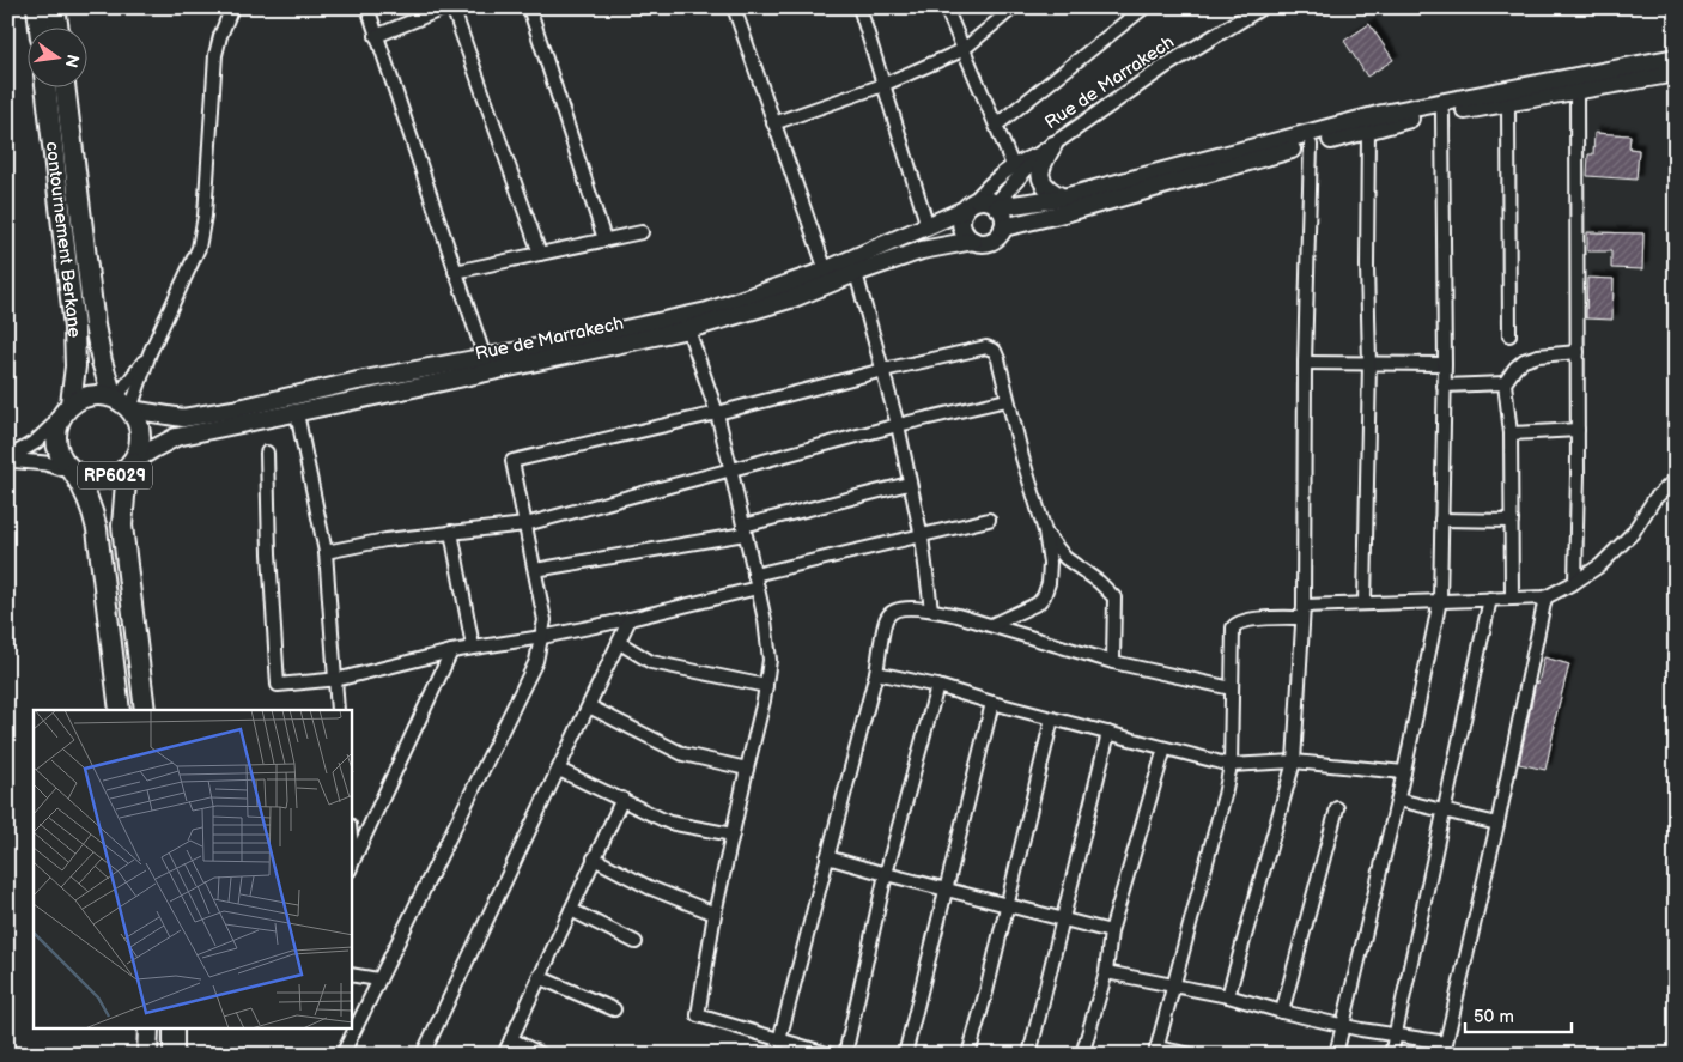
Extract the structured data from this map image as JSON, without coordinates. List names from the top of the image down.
{
  "streets": {
    "highway": ["contournement Berkane", "RP6029"],
    "main road": ["Rue de Marrakech"]
  },
  "crossings": [
    ["Rue de Marrakech", "contournement Berkane"],
    ["Rue de Marrakech", "RP6029"],
    ["contournement Berkane", "RP6029"]
  ],
  "scale_bar": "50 m",
  "north": "right"
}
